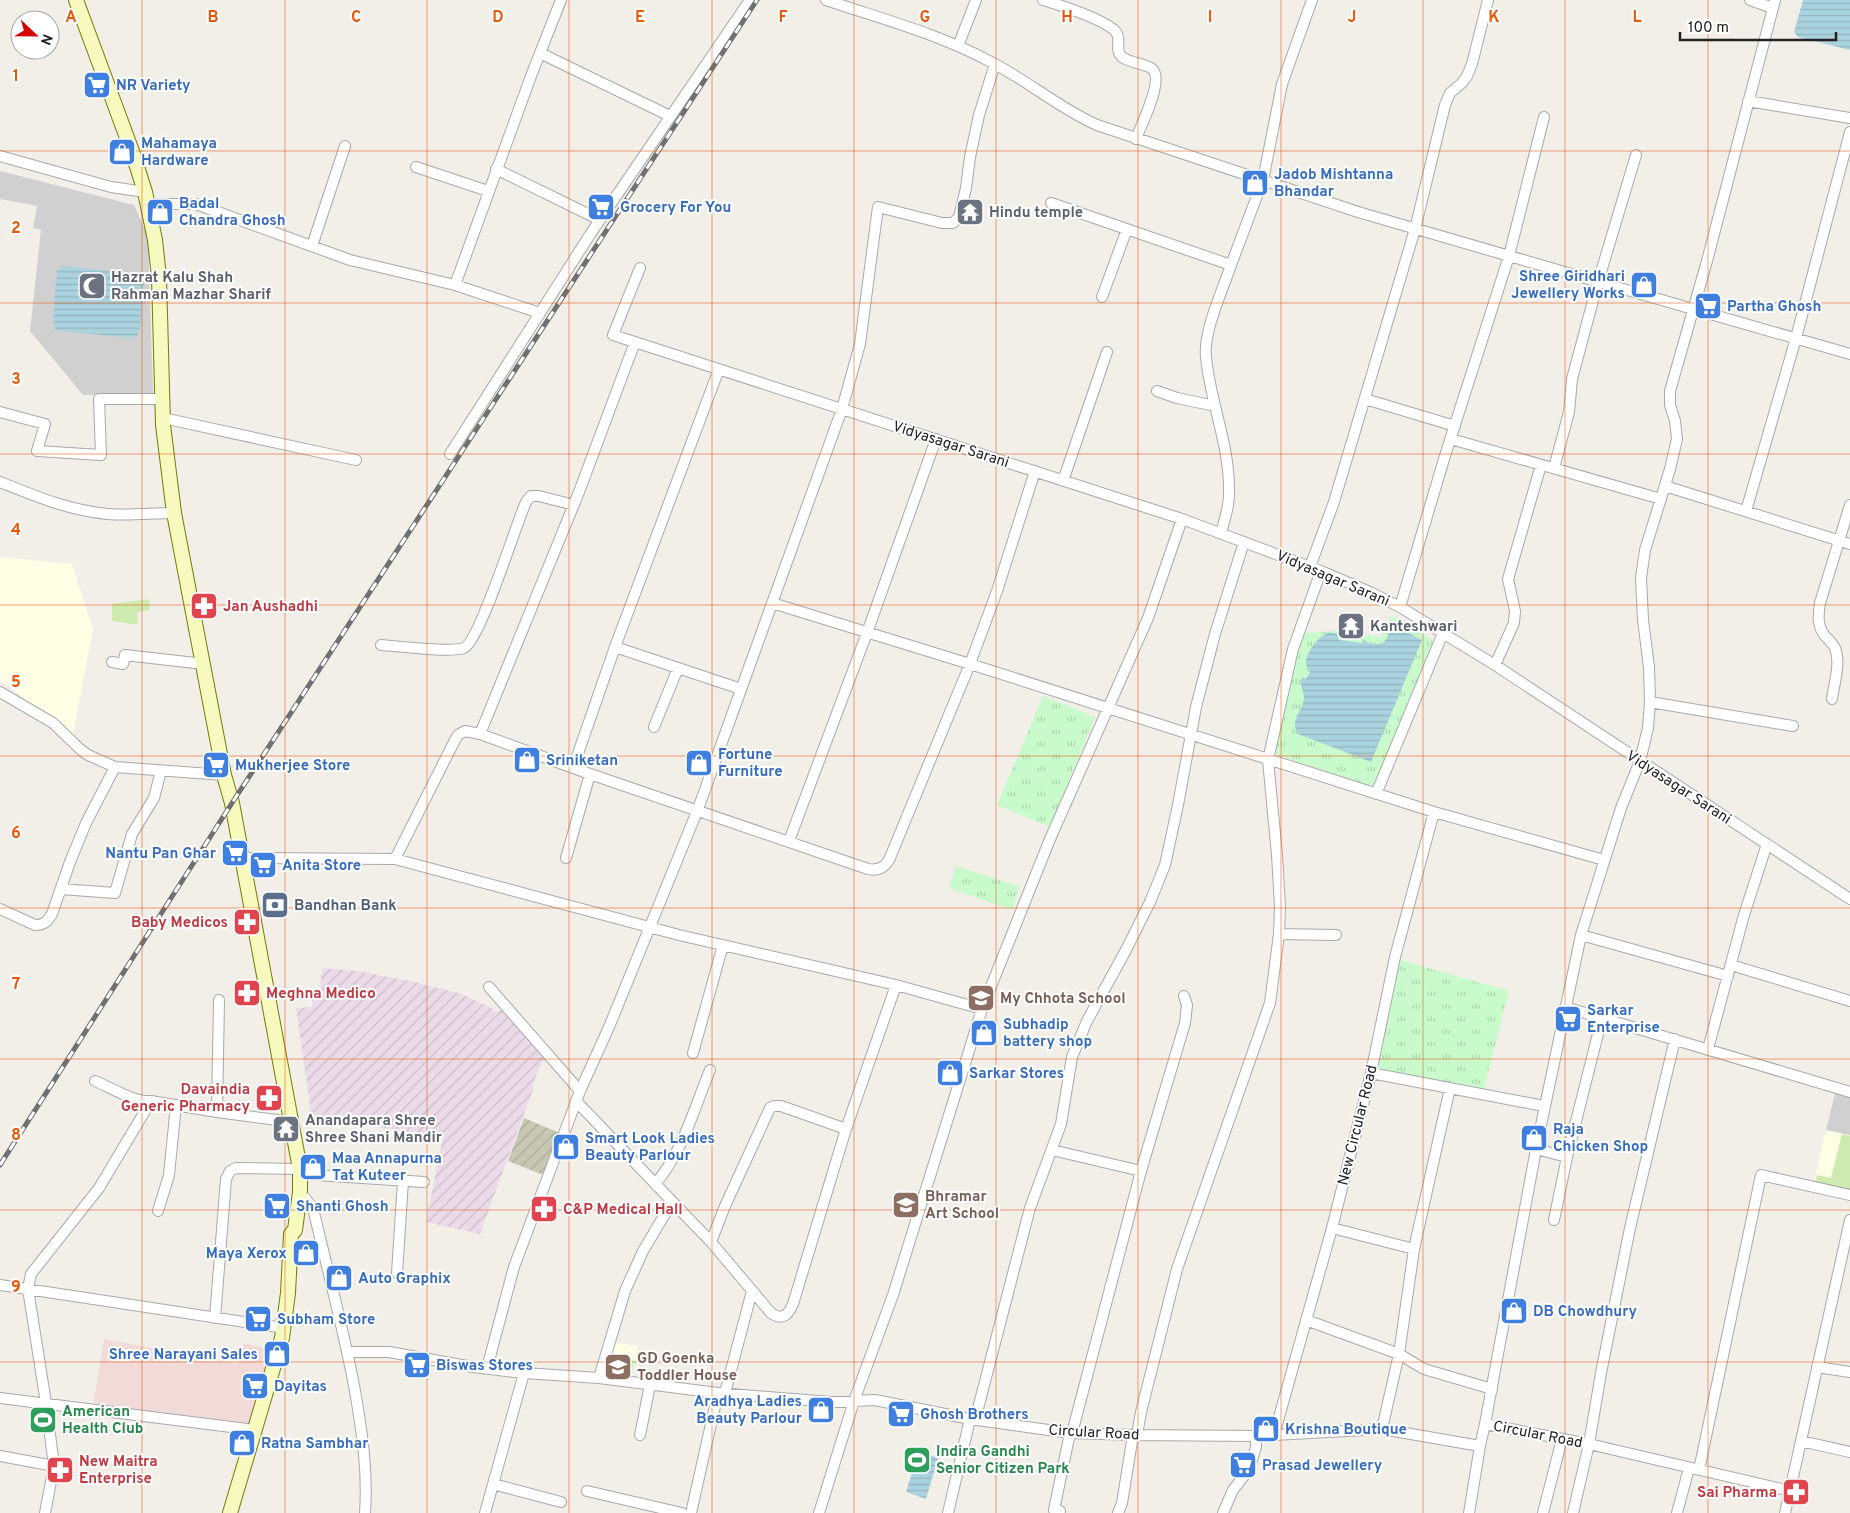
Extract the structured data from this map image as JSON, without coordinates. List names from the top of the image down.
{
  "streets": {
    "street": ["Vidyasagar Sarani", "New Circular Road", "Circular Road"]
  },
  "crossings": [
    ["New Circular Road", "Circular Road"]
  ],
  "places": {
    "supermarket": [
      "NR Variety",
      "Grocery For You",
      "Partha Ghosh",
      "Mukherjee Store",
      "Nantu Pan Ghar",
      "Anita Store",
      "Sarkar Enterprise",
      "Shanti Ghosh",
      "Subham Store",
      "Biswas Stores",
      "Dayitas",
      "Ghosh Brothers",
      "Prasad Jewellery"
    ],
    "shop": [
      "Mahamaya Hardware",
      "Jadob Mishtanna Bhandar",
      "Badal Chandra Ghosh",
      "Shree Giridhari Jewellery Works",
      "Sriniketan",
      "Fortune Furniture",
      "Subhadip battery shop",
      "Sarkar Stores",
      "Raja Chicken Shop",
      "Smart Look Ladies Beauty Parlour",
      "Maa Annapurna Tat Kuteer",
      "Maya Xerox",
      "Auto Graphix",
      "DB Chowdhury",
      "Shree Narayani Sales",
      "Aradhya Ladies Beauty Parlour",
      "Krishna Boutique",
      "Ratna Sambhar"
    ],
    "temple": ["Hindu temple", "Kanteshwari", "Anandapara Shree Shree Shani Mandir"],
    "mosque": ["Hazrat Kalu Shah Rahman Mazhar Sharif"],
    "pharmacy": [
      "Jan Aushadhi",
      "Baby Medicos",
      "Meghna Medico",
      "Davaindia Generic Pharmacy",
      "C&P Medical Hall",
      "New Maitra Enterprise",
      "Sai Pharma"
    ],
    "bank": ["Bandhan Bank"],
    "school or university": ["My Chhota School", "Bhramar Art School", "GD Goenka Toddler House"],
    "sports": ["American Health Club", "Indira Gandhi Senior Citizen Park"]
  },
  "scale_bar": "100 m",
  "north": "right",
  "grid": {
    "columns": [
      "A",
      "B",
      "C",
      "D",
      "E",
      "F",
      "G",
      "H",
      "I",
      "J",
      "K",
      "L"
    ],
    "rows": [
      "1",
      "2",
      "3",
      "4",
      "5",
      "6",
      "7",
      "8",
      "9"
    ]
  }
}
